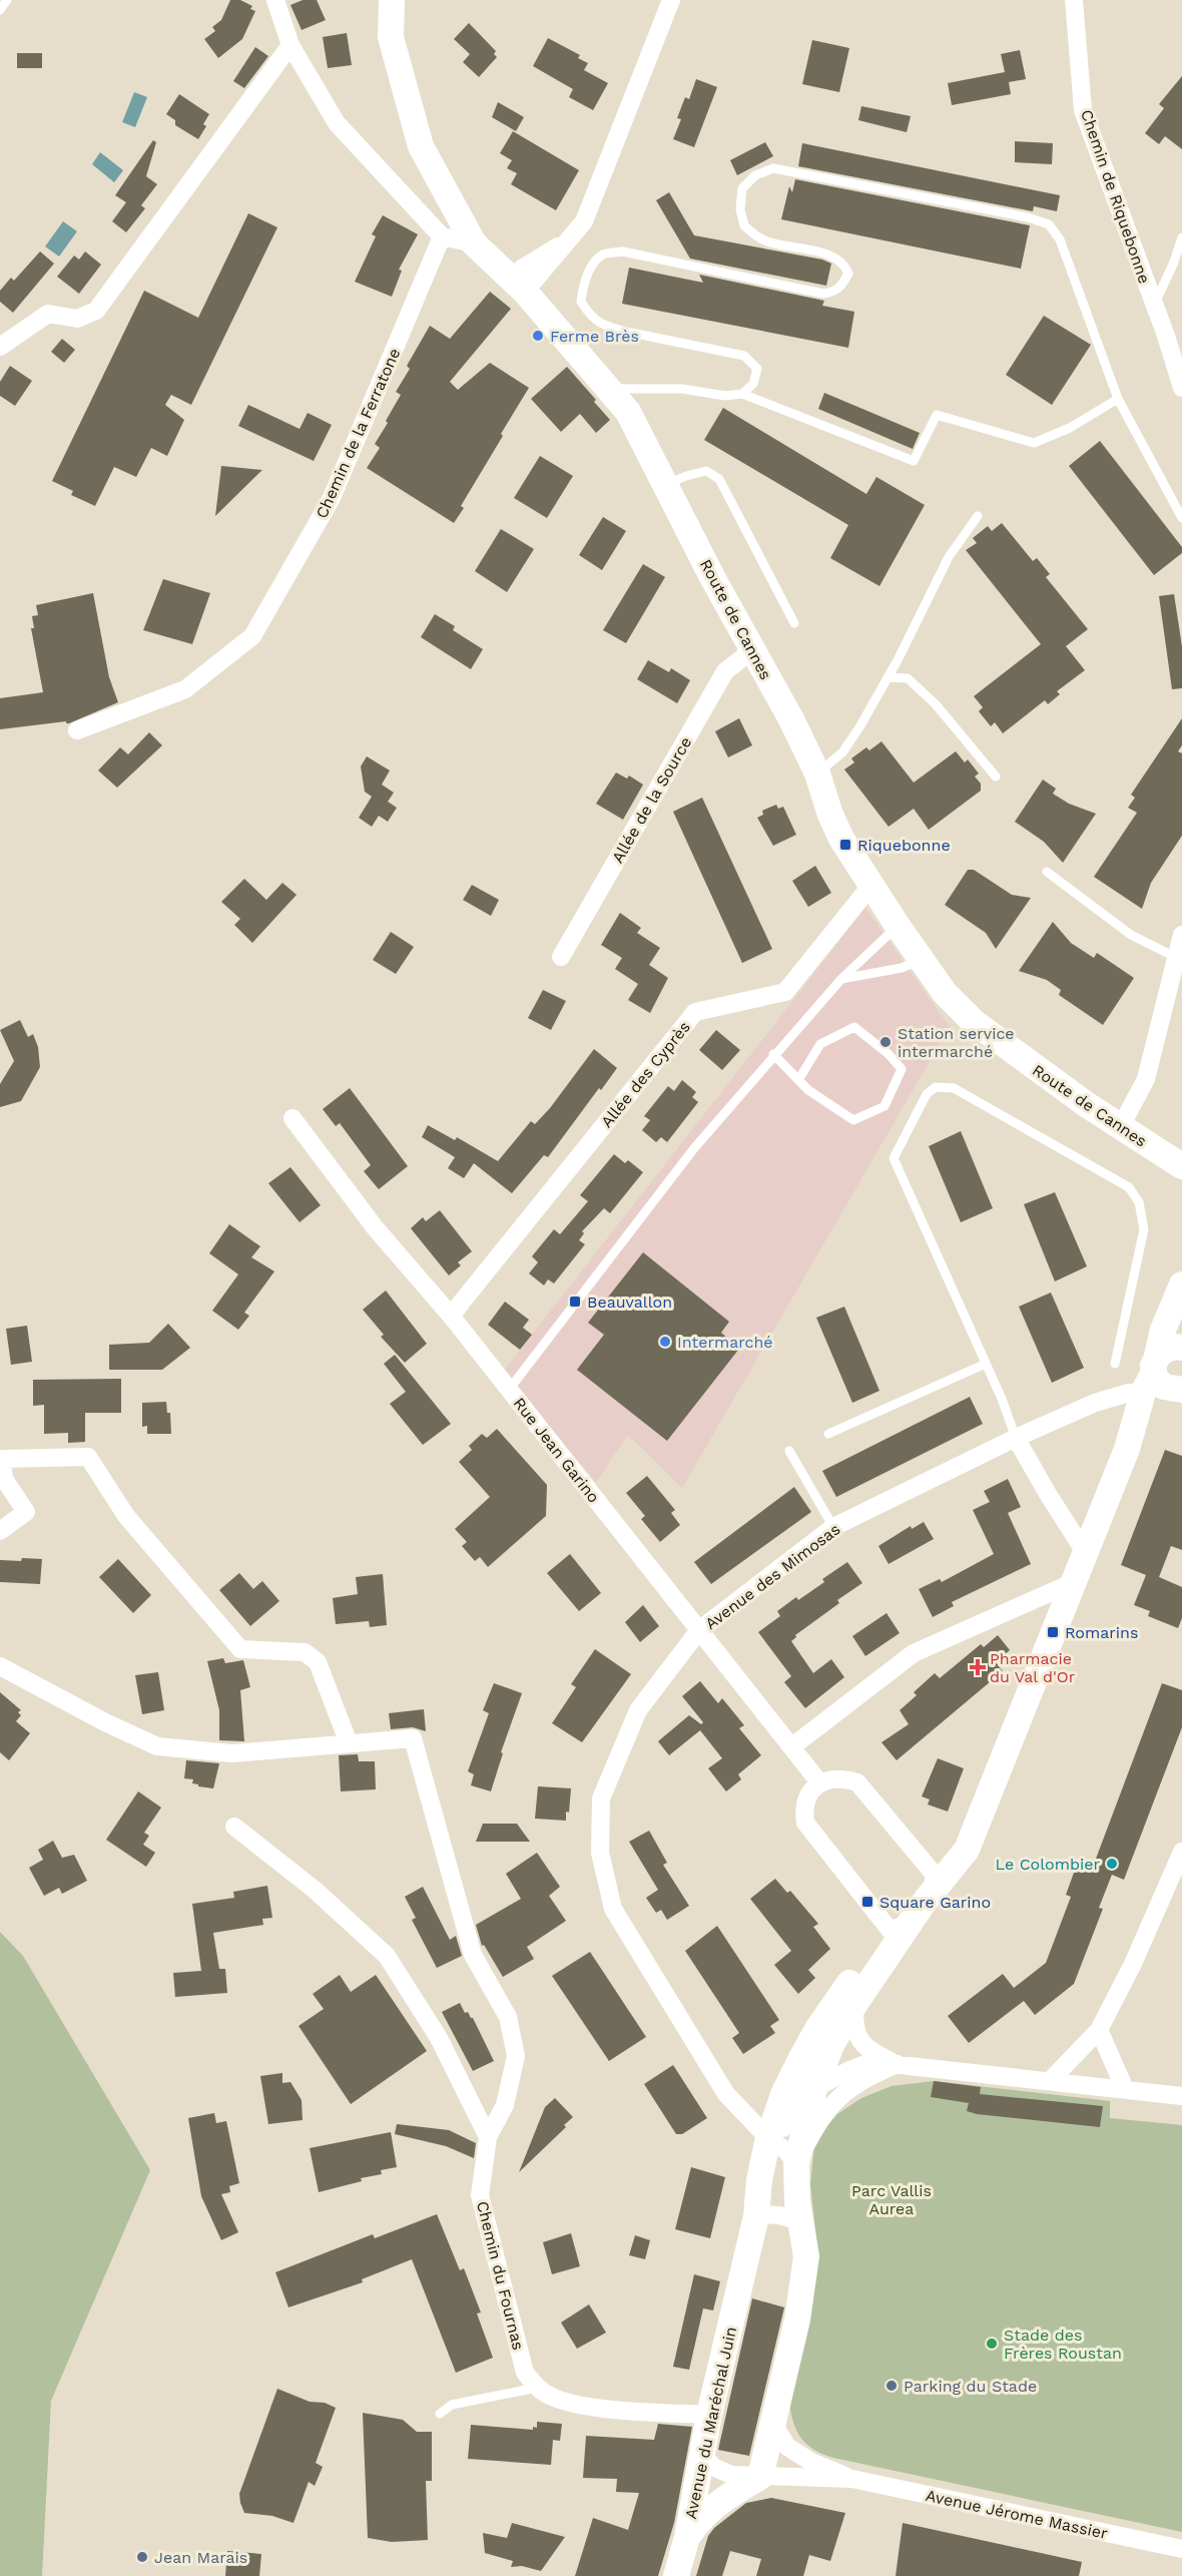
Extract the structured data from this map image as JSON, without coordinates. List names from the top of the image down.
{
  "streets": {
    "main road": ["Route de Cannes", "Avenue du Maréchal Juin"],
    "street": [
      "Chemin de Riquebonne",
      "Chemin de la Ferratone",
      "Allée de la Source",
      "Allée des Cyprès",
      "Rue Jean Garino",
      "Avenue des Mimosas",
      "Chemin du Fournas",
      "Avenue Jérome Massier"
    ]
  },
  "crossings": [
    ["Route de Cannes", "Allée de la Source"],
    ["Route de Cannes", "Allée des Cyprès"],
    ["Allée des Cyprès", "Rue Jean Garino"],
    ["Rue Jean Garino", "Avenue des Mimosas"],
    ["Avenue des Mimosas", "Avenue du Maréchal Juin"],
    ["Avenue du Maréchal Juin", "Avenue Jérome Massier"]
  ],
  "parks": ["Parc Vallis Aurea"],
  "places": {
    "other": [
      "Ferme Brès",
      "Station service intermarché",
      "Intermarché",
      "Le Colombier",
      "Stade des Frères Roustan",
      "Parking du Stade",
      "Jean Marais"
    ],
    "transit": [
      "Riquebonne",
      "Beauvallon",
      "Romarins",
      "Square Garino"
    ],
    "health": ["Pharmacie du Val d'Or"]
  }
}
